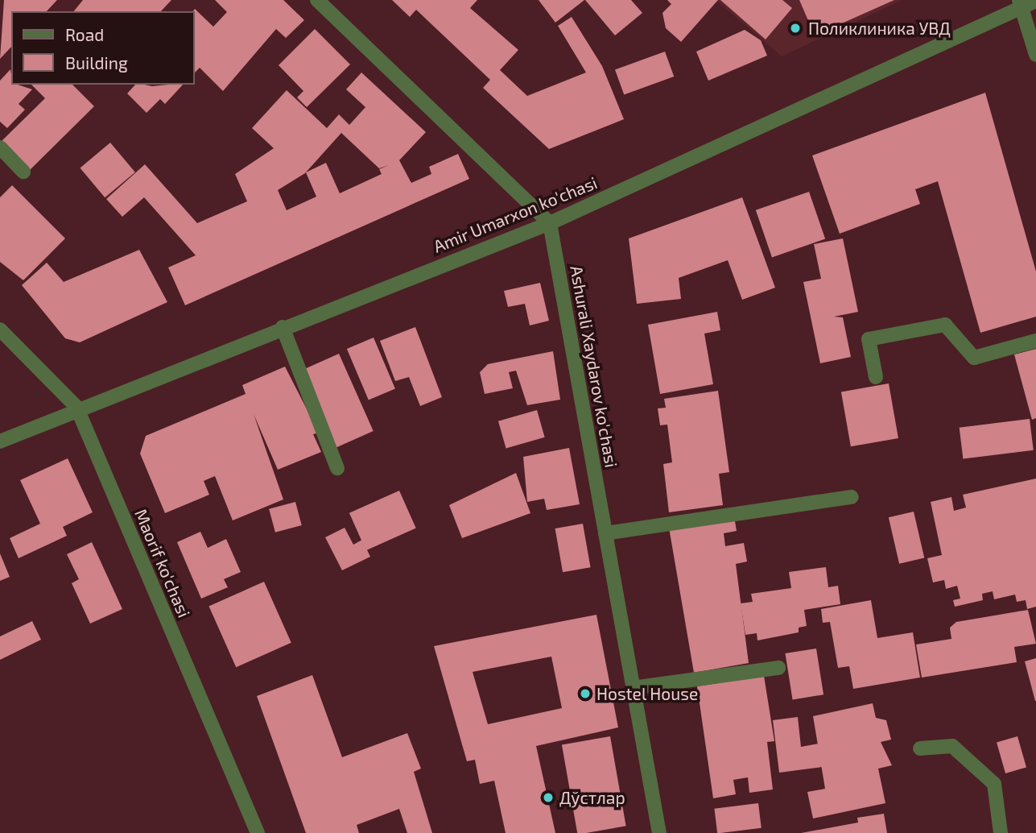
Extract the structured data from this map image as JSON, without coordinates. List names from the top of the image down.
{
  "streets": {
    "street": ["Amir Umarxon ko'chasi", "Ashurali Xaydarov ko'chasi", "Maorif ko'chasi"]
  },
  "crossings": [
    ["Amir Umarxon ko'chasi", "Ashurali Xaydarov ko'chasi"],
    ["Amir Umarxon ko'chasi", "Maorif ko'chasi"]
  ],
  "places": ["Поликлиника УВД", "Hostel House", "Дўстлар"],
  "legend": ["Road", "Building"]
}
